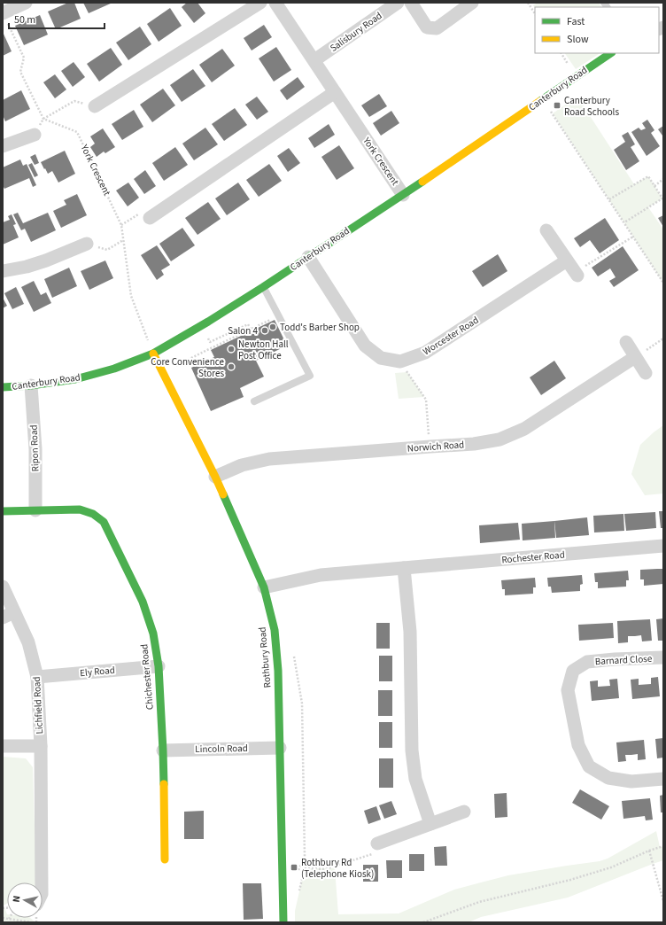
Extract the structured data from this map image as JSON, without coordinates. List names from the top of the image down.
{
  "streets": {
    "street": [
      "Salisbury Road",
      "Canterbury Road",
      "York Crescent",
      "Worcester Road",
      "Norwich Road",
      "Ripon Road",
      "Rochester Road",
      "Rothbury Road",
      "Barnard Close",
      "Ely Road",
      "Chichester Road",
      "Lichfield Road",
      "Lincoln Road"
    ]
  },
  "crossings": [
    ["Salisbury Road", "York Crescent"],
    ["Canterbury Road", "York Crescent"],
    ["Canterbury Road", "Worcester Road"],
    ["Canterbury Road", "Ripon Road"],
    ["Canterbury Road", "Rothbury Road"],
    ["York Crescent", "Rothbury Road"],
    ["Norwich Road", "Rothbury Road"],
    ["Ripon Road", "Chichester Road"],
    ["Rochester Road", "Rothbury Road"],
    ["Rothbury Road", "Lincoln Road"],
    ["Ely Road", "Chichester Road"],
    ["Ely Road", "Lichfield Road"],
    ["Chichester Road", "Lincoln Road"]
  ],
  "places": {
    "transit": ["Canterbury Road Schools", "Rothbury Rd (Telephone Kiosk)"],
    "other": [
      "Todd's Barber Shop",
      "Salon 4",
      "Newton Hall Post Office",
      "Core Convenience Stores"
    ]
  },
  "legend": ["Fast", "Slow"],
  "scale_bar": "50 m",
  "north": "left"
}
